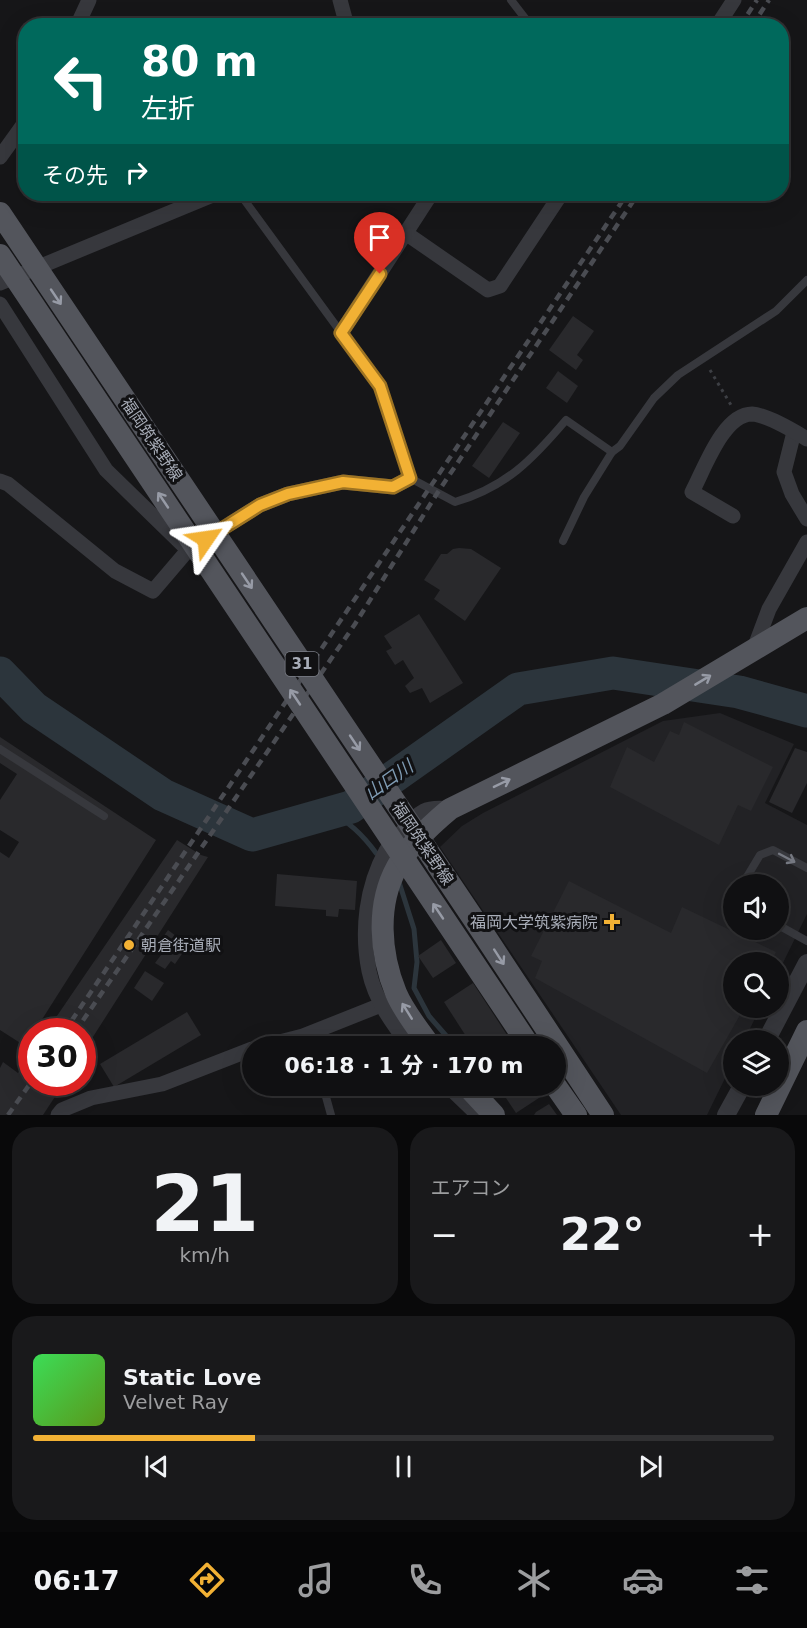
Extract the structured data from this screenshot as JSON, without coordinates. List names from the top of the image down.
{
  "streets": {
    "main road": ["福岡筑紫野線", "31"]
  },
  "water": ["山口川"],
  "places": {
    "health": ["福岡大学筑紫病院"],
    "other": ["朝倉街道駅"]
  },
  "page": {
    "turn": ["80 m", "左折"],
    "then": "その先",
    "limit": "30",
    "trip": "06:18 · 1 分 · 170 m",
    "tile": [
      ["21", "km/h"],
      "エアコン"
    ],
    "heat": ["−", "22°", "+"],
    "song": ["Static Love", "Velvet Ray"],
    "tabs": "06:17"
  }
}
